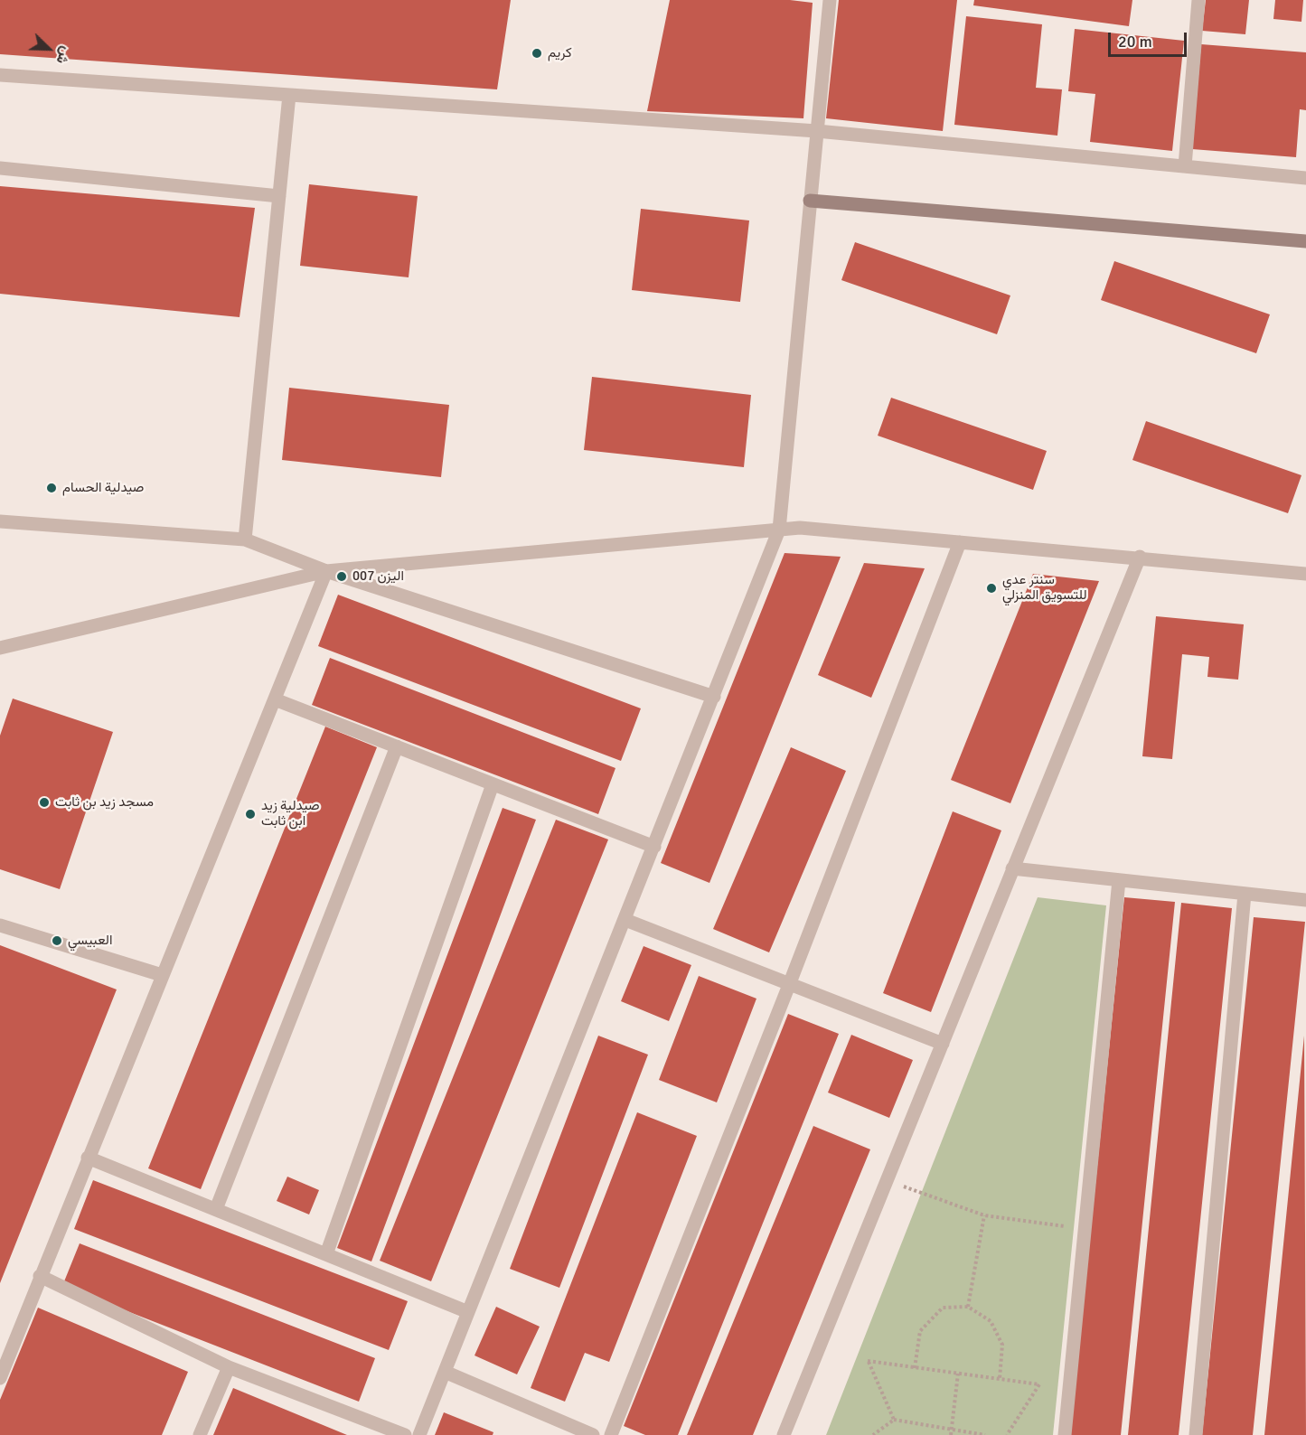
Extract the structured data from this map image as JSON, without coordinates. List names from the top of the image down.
{
  "places": [
    "كريم",
    "صيدلية الحسام",
    "اليزن 007",
    "سنتر عدي للتسويق المنزلي",
    "مسجد زيد بن ثابت",
    "صيدلية زيد ابن ثابت",
    "العبيسي"
  ],
  "scale_bar": "20 m",
  "north": "bottom right"
}
